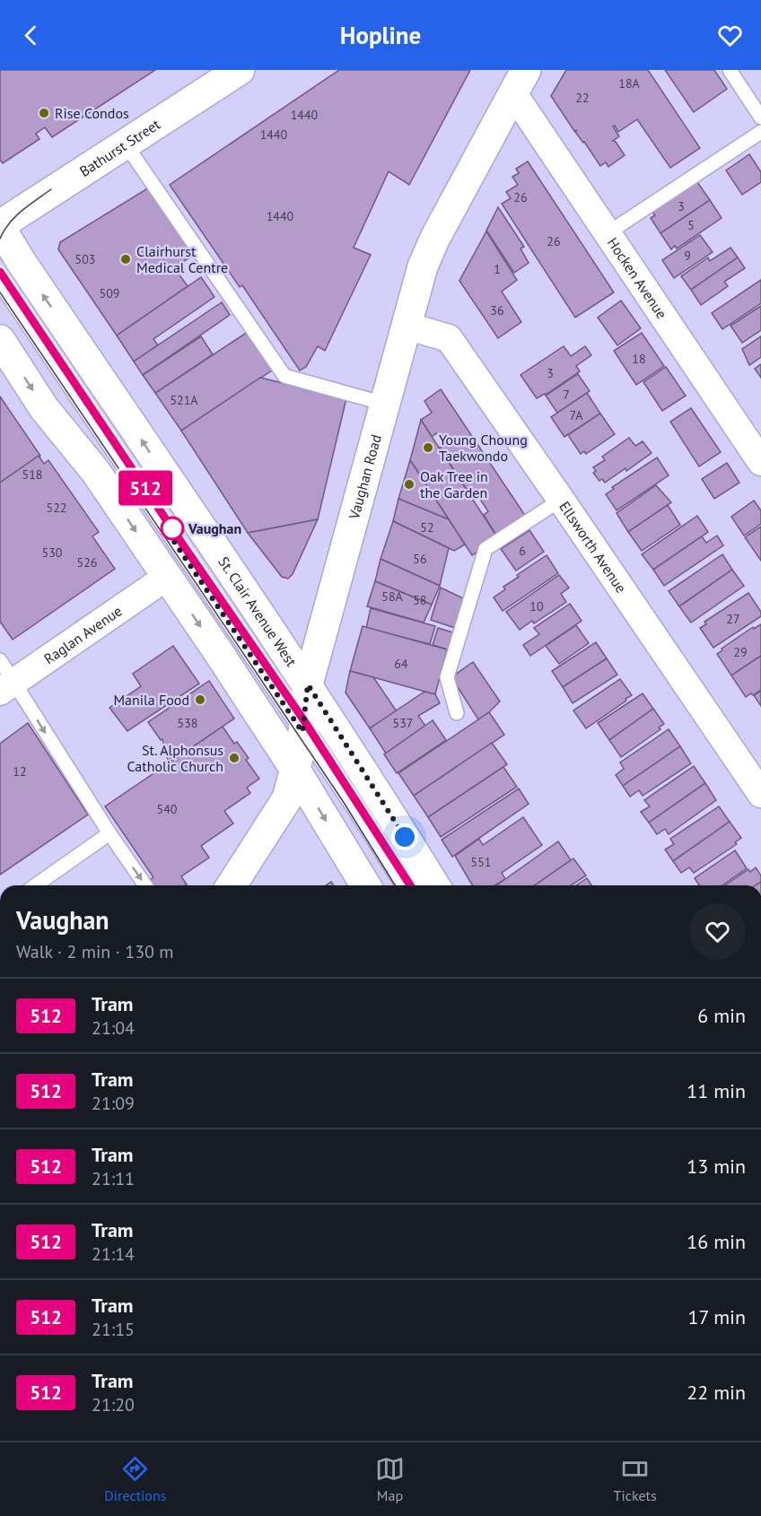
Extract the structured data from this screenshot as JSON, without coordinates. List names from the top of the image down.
{
  "streets": {
    "main road": ["Bathurst Street", "Vaughan Road", "St. Clair Avenue West"],
    "street": ["Hocken Avenue", "Ellsworth Avenue", "Raglan Avenue"]
  },
  "crossings": [
    ["Bathurst Street", "St. Clair Avenue West"],
    ["Hocken Avenue", "Vaughan Road"],
    ["Vaughan Road", "Ellsworth Avenue"],
    ["Vaughan Road", "St. Clair Avenue West"]
  ],
  "places": [
    "Rise Condos",
    "Clairhurst Medical Centre",
    "Young Choung Taekwondo",
    "Oak Tree in the Garden",
    "Vaughan",
    "Manila Food",
    "St. Alphonsus Catholic Church"
  ],
  "lines": ["tram line 512"],
  "house_numbers": [
    "18A",
    "22",
    "1440",
    "1440",
    "26",
    "3",
    "1440",
    "5",
    "26",
    "9",
    "503",
    "1",
    "509",
    "36",
    "18",
    "3",
    "7",
    "521A",
    "7A",
    "518",
    "522",
    "52",
    "6",
    "530",
    "56",
    "526",
    "58A",
    "58",
    "10",
    "27",
    "29",
    "64",
    "538",
    "537",
    "12",
    "540",
    "551"
  ],
  "page": {
    "header": "Hopline",
    "on_map": "512",
    "heading": ["Vaughan", "Walk · 2 min · 130 m"],
    "list": [
      {
        "mark": "512",
        "name": "Tram",
        "note": "21:04",
        "value": "6 min"
      },
      {
        "mark": "512",
        "name": "Tram",
        "note": "21:09",
        "value": "11 min"
      },
      {
        "mark": "512",
        "name": "Tram",
        "note": "21:11",
        "value": "13 min"
      },
      {
        "mark": "512",
        "name": "Tram",
        "note": "21:14",
        "value": "16 min"
      },
      {
        "mark": "512",
        "name": "Tram",
        "note": "21:15",
        "value": "17 min"
      },
      {
        "mark": "512",
        "name": "Tram",
        "note": "21:20",
        "value": "22 min"
      }
    ],
    "tabs": ["Directions", "Map", "Tickets"]
  }
}
